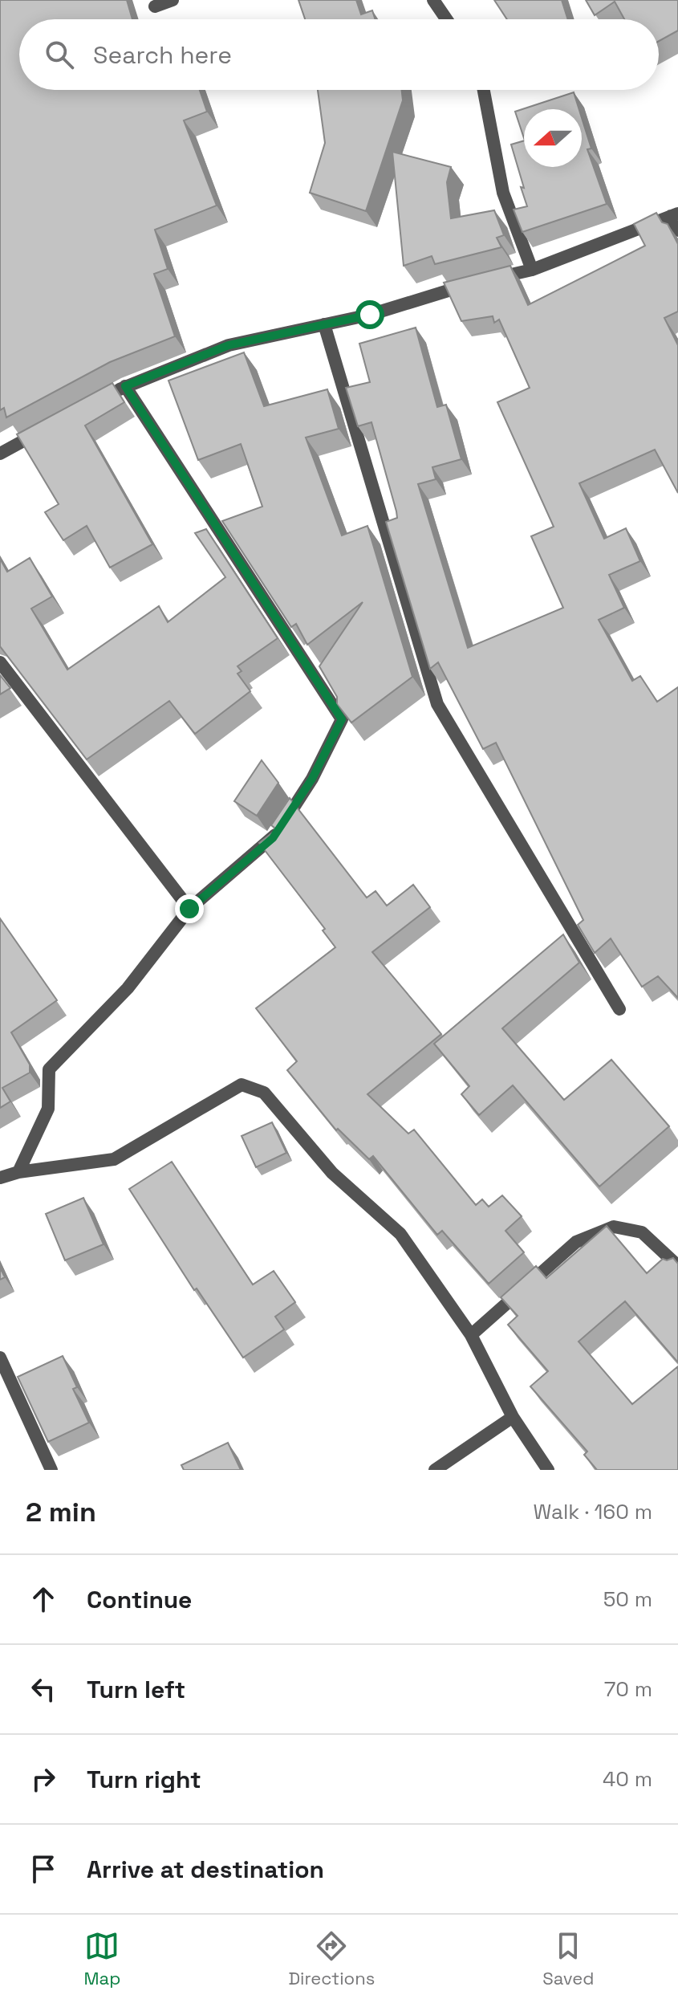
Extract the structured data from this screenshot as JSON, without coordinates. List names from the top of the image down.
{
  "north": "left",
  "page": {
    "search": "Search here",
    "heading": ["2 min", "Walk · 160 m"],
    "list": [
      ["Continue", "50 m"],
      ["Turn left", "70 m"],
      ["Turn right", "40 m"],
      "Arrive at destination"
    ],
    "nav": ["Map", "Directions", "Saved"]
  }
}
